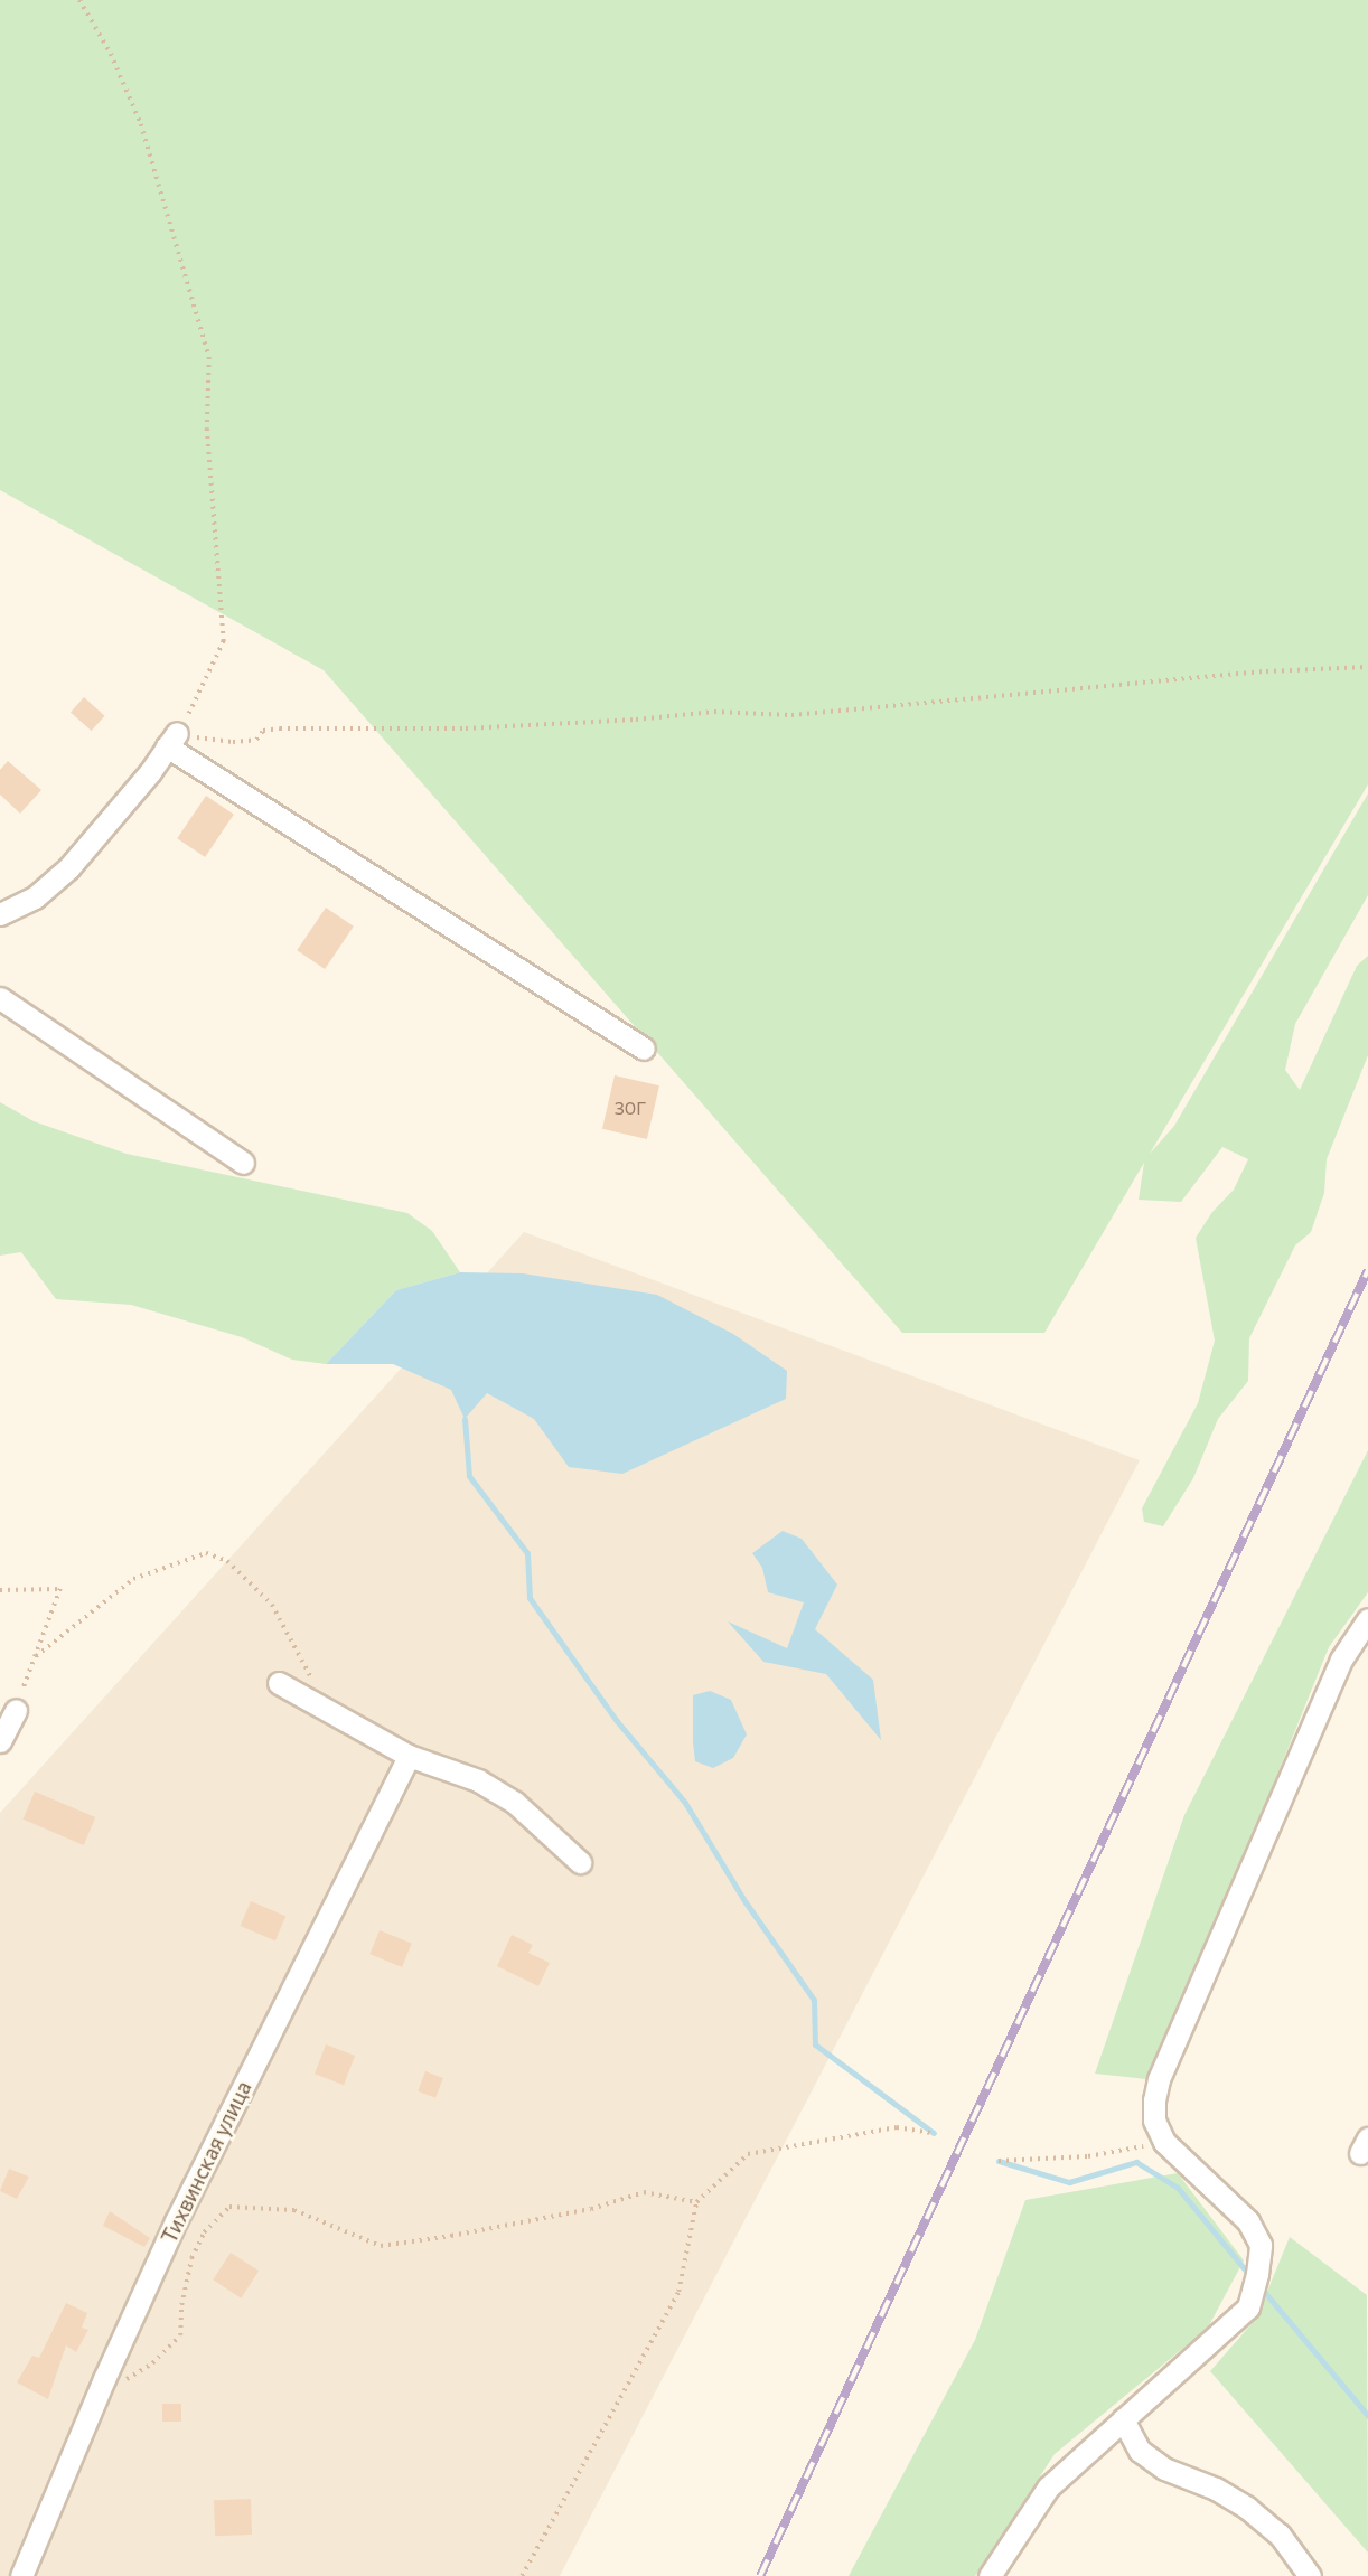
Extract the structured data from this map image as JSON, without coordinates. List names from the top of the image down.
{
  "streets": {
    "street": ["Тихвинская улица"]
  },
  "house_numbers": ["30Г"]
}
